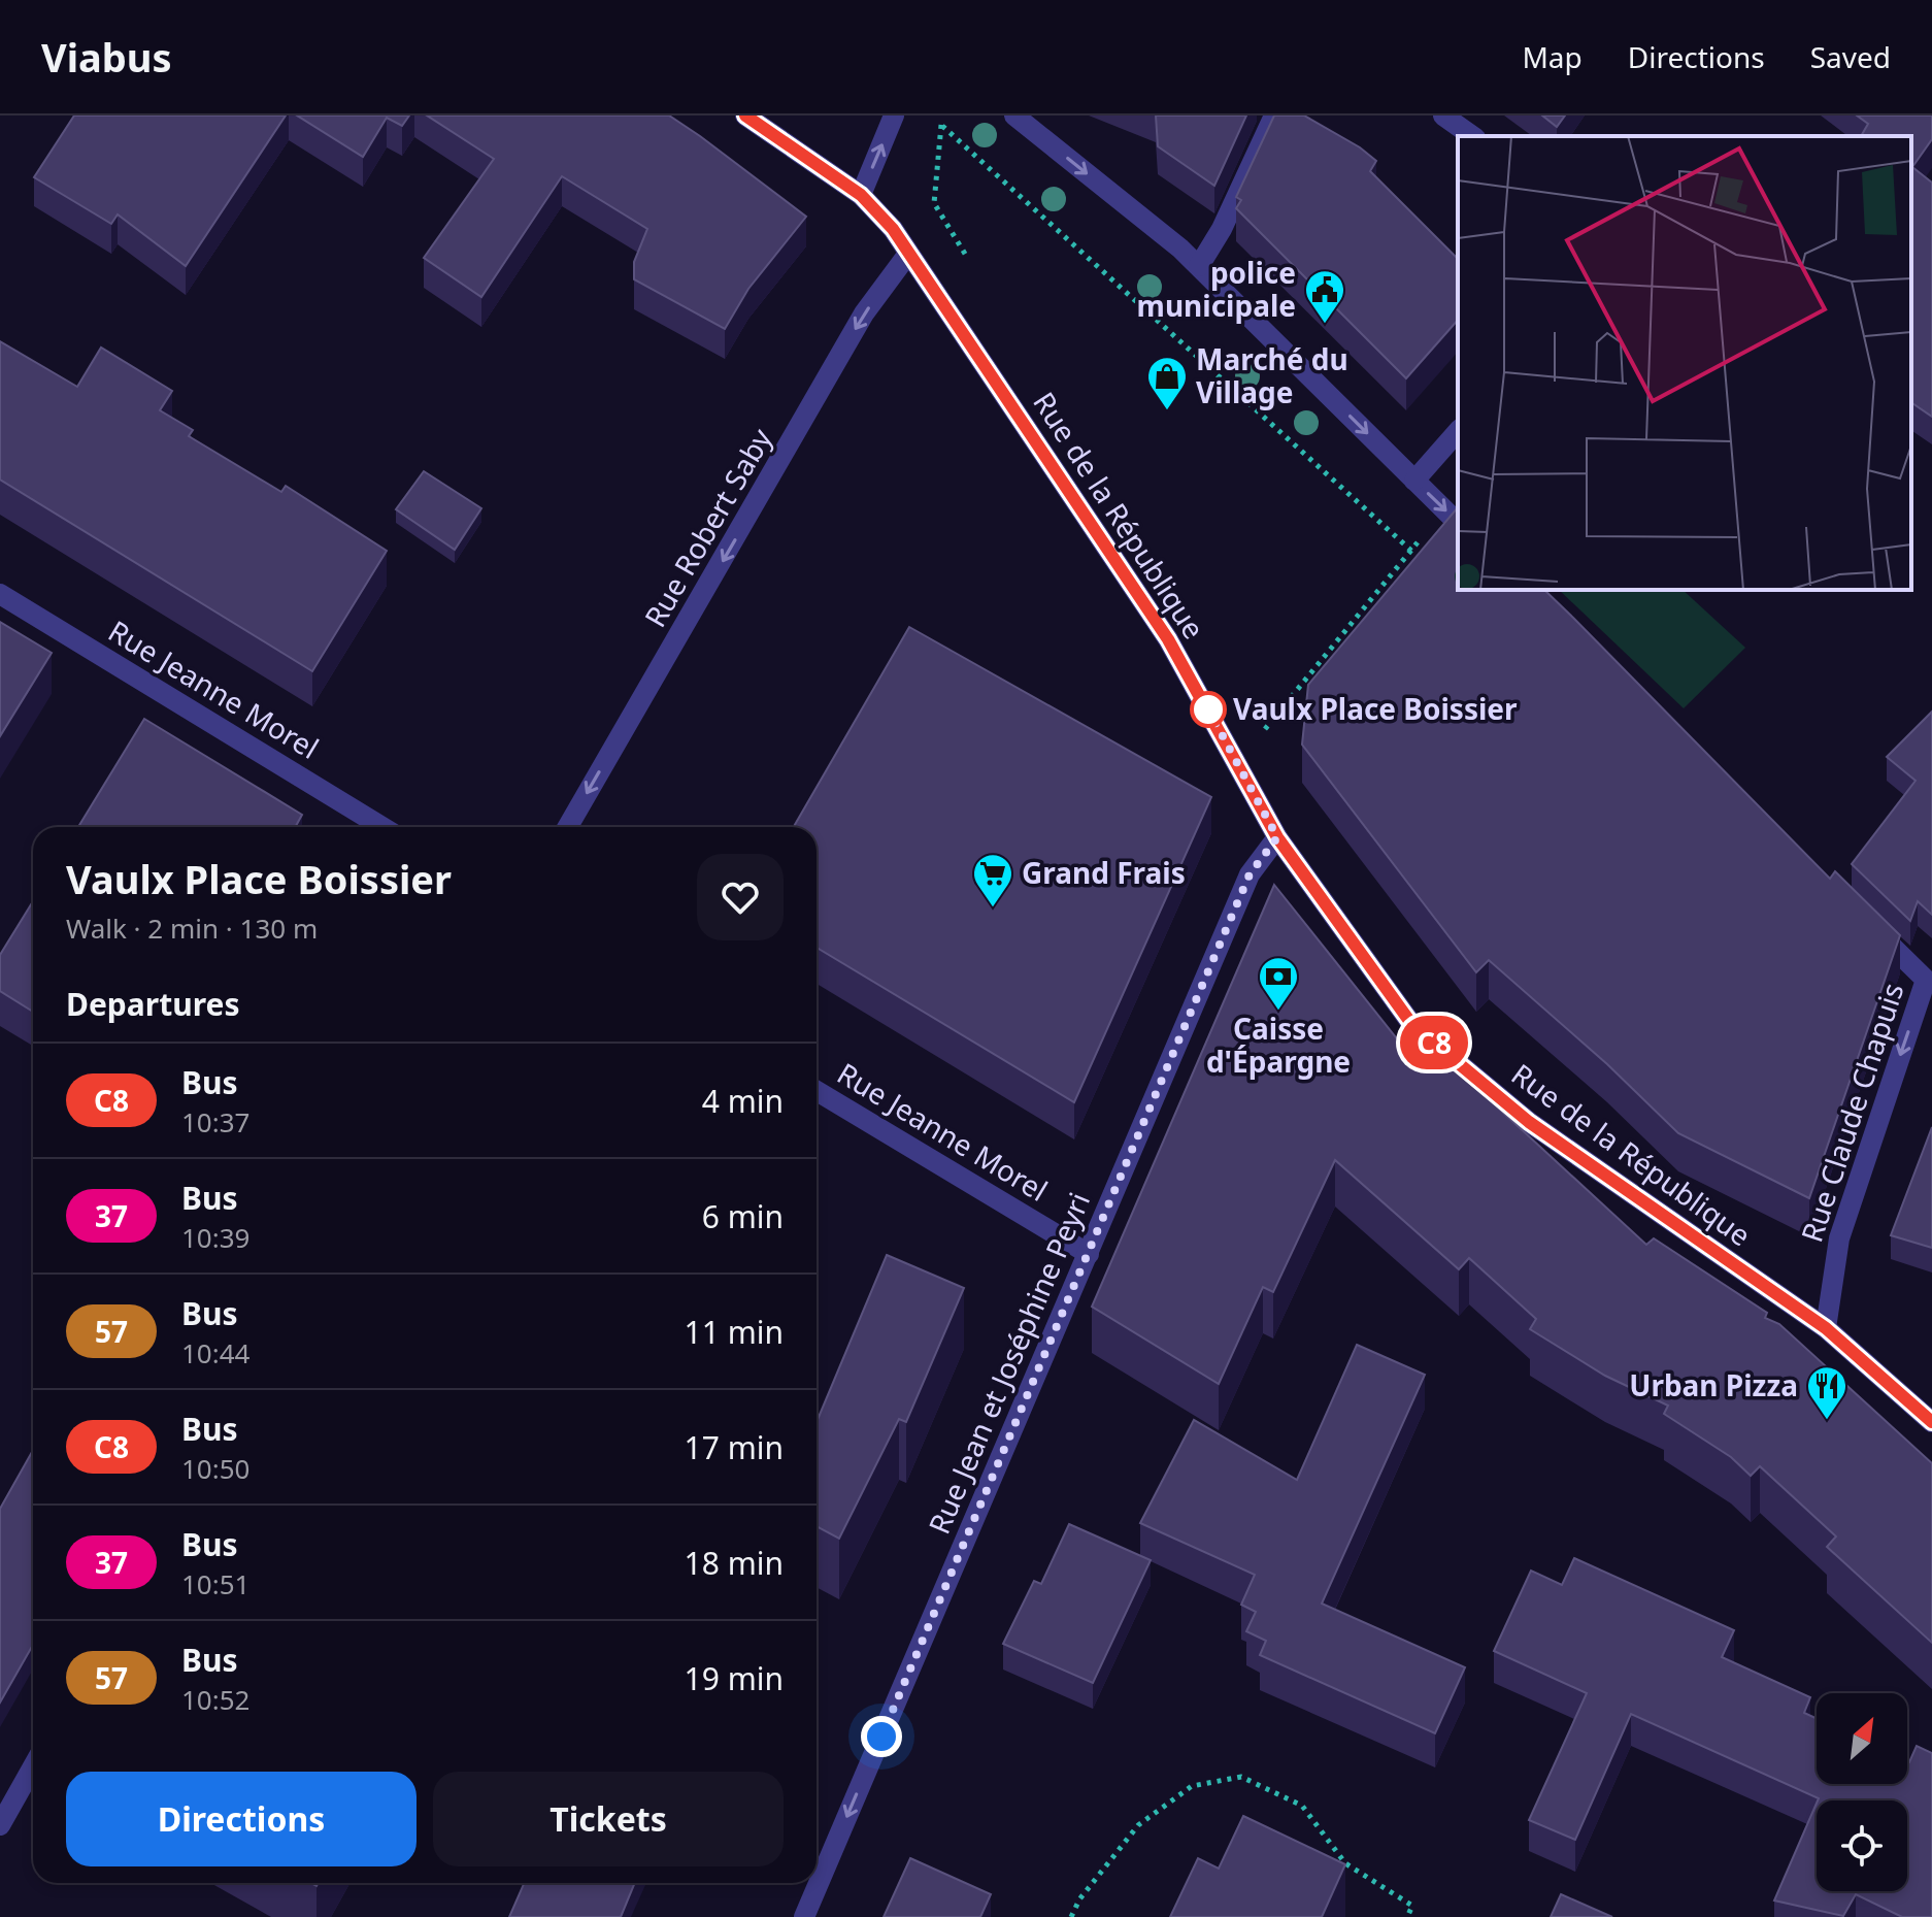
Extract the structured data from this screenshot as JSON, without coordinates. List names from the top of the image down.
{
  "streets": {
    "street": [
      "Rue de la République",
      "Rue Robert Saby",
      "Rue Jeanne Morel",
      "Rue Claude Chapuis",
      "Rue Jean et Joséphine Peyri"
    ]
  },
  "crossings": [
    ["Rue de la République", "Rue Robert Saby"],
    ["Rue de la République", "Rue Claude Chapuis"],
    ["Rue de la République", "Rue Jean et Joséphine Peyri"],
    ["Rue Jeanne Morel", "Rue Jean et Joséphine Peyri"]
  ],
  "one_way": ["Rue Robert Saby", "Rue Claude Chapuis", "Rue Jean et Joséphine Peyri"],
  "places": {
    "public building": ["police municipale"],
    "shop": ["Marché du Village"],
    "other": ["Vaulx Place Boissier"],
    "supermarket": ["Grand Frais"],
    "bank": ["Caisse d'Épargne"],
    "restaurant": ["Urban Pizza"]
  },
  "lines": ["bus line C8"],
  "north": "top right",
  "page": {
    "header": "Viabus",
    "nav": ["Map", "Directions", "Saved"],
    "on_map": "C8",
    "heading": [
      ["Vaulx Place Boissier", "Walk · 2 min · 130 m"],
      "Departures"
    ],
    "list": [
      {
        "mark": "C8",
        "name": "Bus",
        "note": "10:37",
        "value": "4 min"
      },
      {
        "mark": "37",
        "name": "Bus",
        "note": "10:39",
        "value": "6 min"
      },
      {
        "mark": "57",
        "name": "Bus",
        "note": "10:44",
        "value": "11 min"
      },
      {
        "mark": "C8",
        "name": "Bus",
        "note": "10:50",
        "value": "17 min"
      },
      {
        "mark": "37",
        "name": "Bus",
        "note": "10:51",
        "value": "18 min"
      },
      {
        "mark": "57",
        "name": "Bus",
        "note": "10:52",
        "value": "19 min"
      }
    ],
    "buttons": ["Directions", "Tickets"]
  }
}
